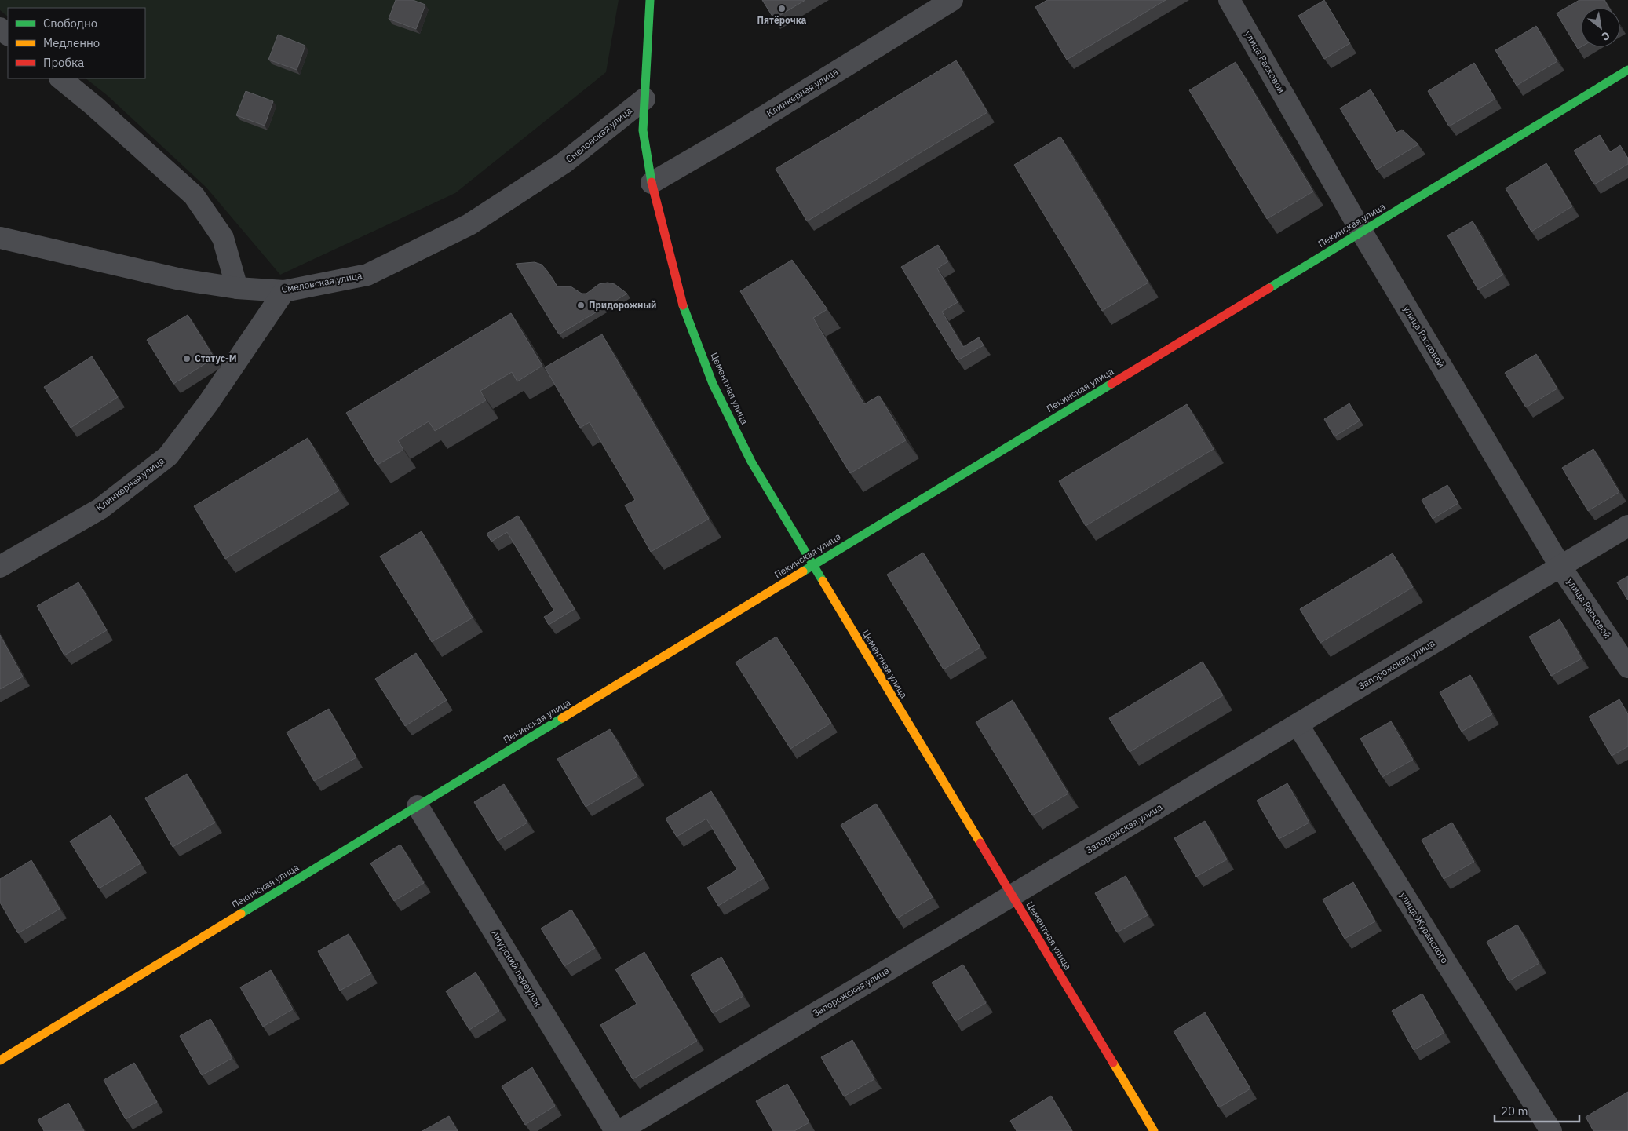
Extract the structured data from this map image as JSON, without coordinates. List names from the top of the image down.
{
  "streets": {
    "street": [
      "улица Расковой",
      "Клинкерная улица",
      "Смеловская улица",
      "Пекинская улица",
      "Цементная улица",
      "Запорожская улица",
      "улица Журавского",
      "Амурский переулок"
    ]
  },
  "crossings": [
    ["улица Расковой", "Пекинская улица"],
    ["улица Расковой", "Запорожская улица"],
    ["Клинкерная улица", "Смеловская улица"],
    ["Клинкерная улица", "Цементная улица"],
    ["Смеловская улица", "Цементная улица"],
    ["Пекинская улица", "Цементная улица"],
    ["Пекинская улица", "Амурский переулок"],
    ["Цементная улица", "Запорожская улица"],
    ["Запорожская улица", "улица Журавского"]
  ],
  "places": ["Пятёрочка", "Придорожный", "Статус-М"],
  "legend": ["Свободно", "Медленно", "Пробка"],
  "scale_bar": "20 m",
  "north": "bottom right"
}
